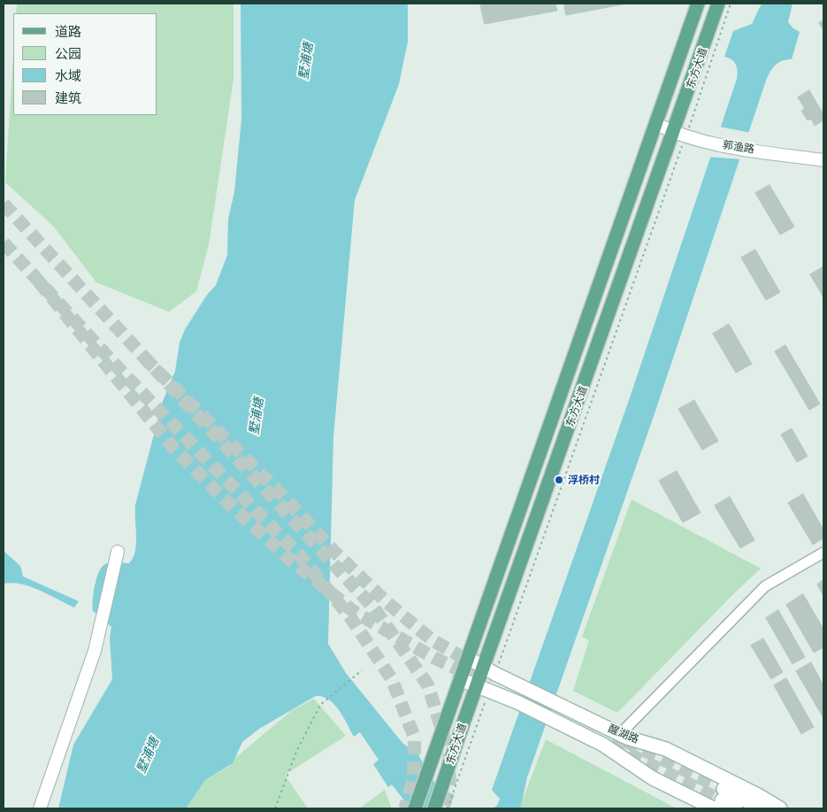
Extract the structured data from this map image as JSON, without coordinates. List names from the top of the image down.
{
  "streets": {
    "main road": ["东方大道", "醒湖路"],
    "street": ["郭渔路"]
  },
  "crossings": [
    ["东方大道", "郭渔路"],
    ["东方大道", "醒湖路"]
  ],
  "water": ["墅浦塘"],
  "places": ["浮桥村"],
  "legend": [
    "道路",
    "公园",
    "水域",
    "建筑"
  ]
}
